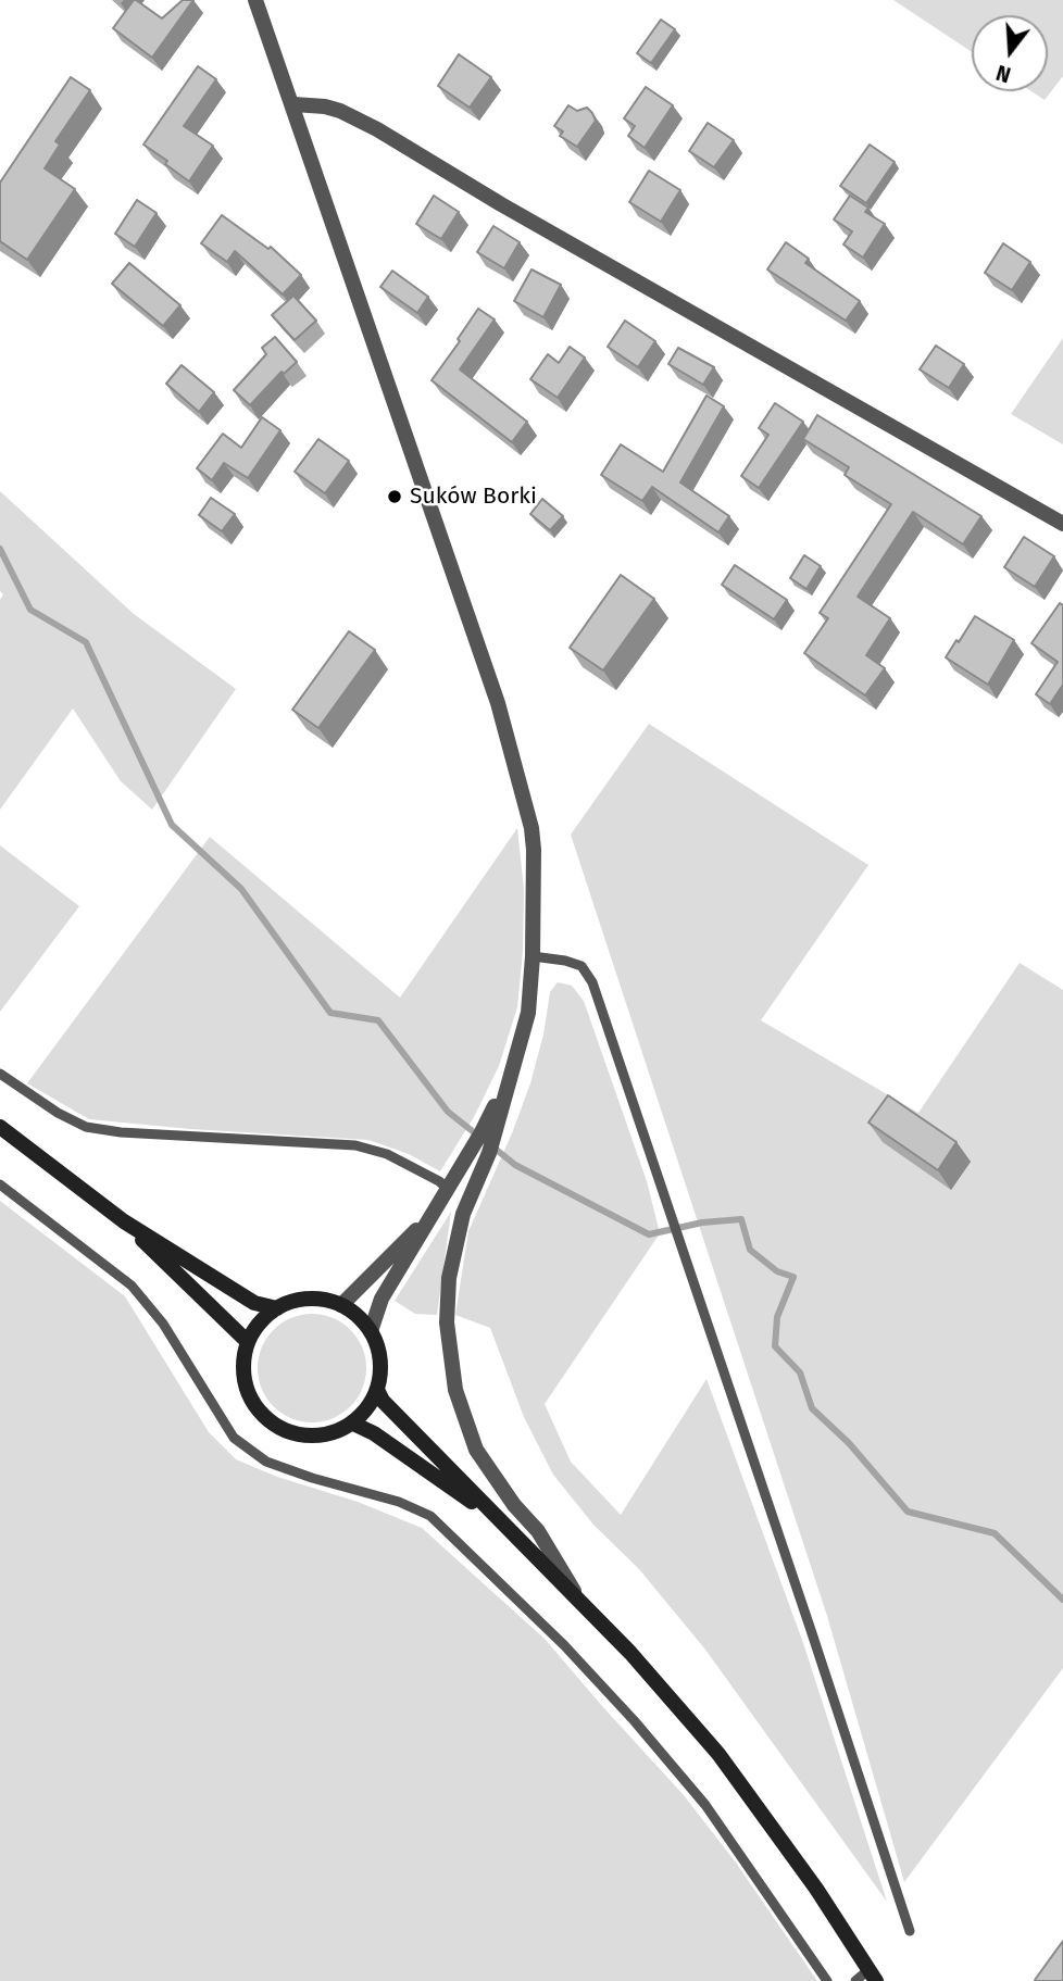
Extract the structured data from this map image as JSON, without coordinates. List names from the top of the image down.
{
  "places": ["Suków Borki"],
  "north": "bottom"
}
